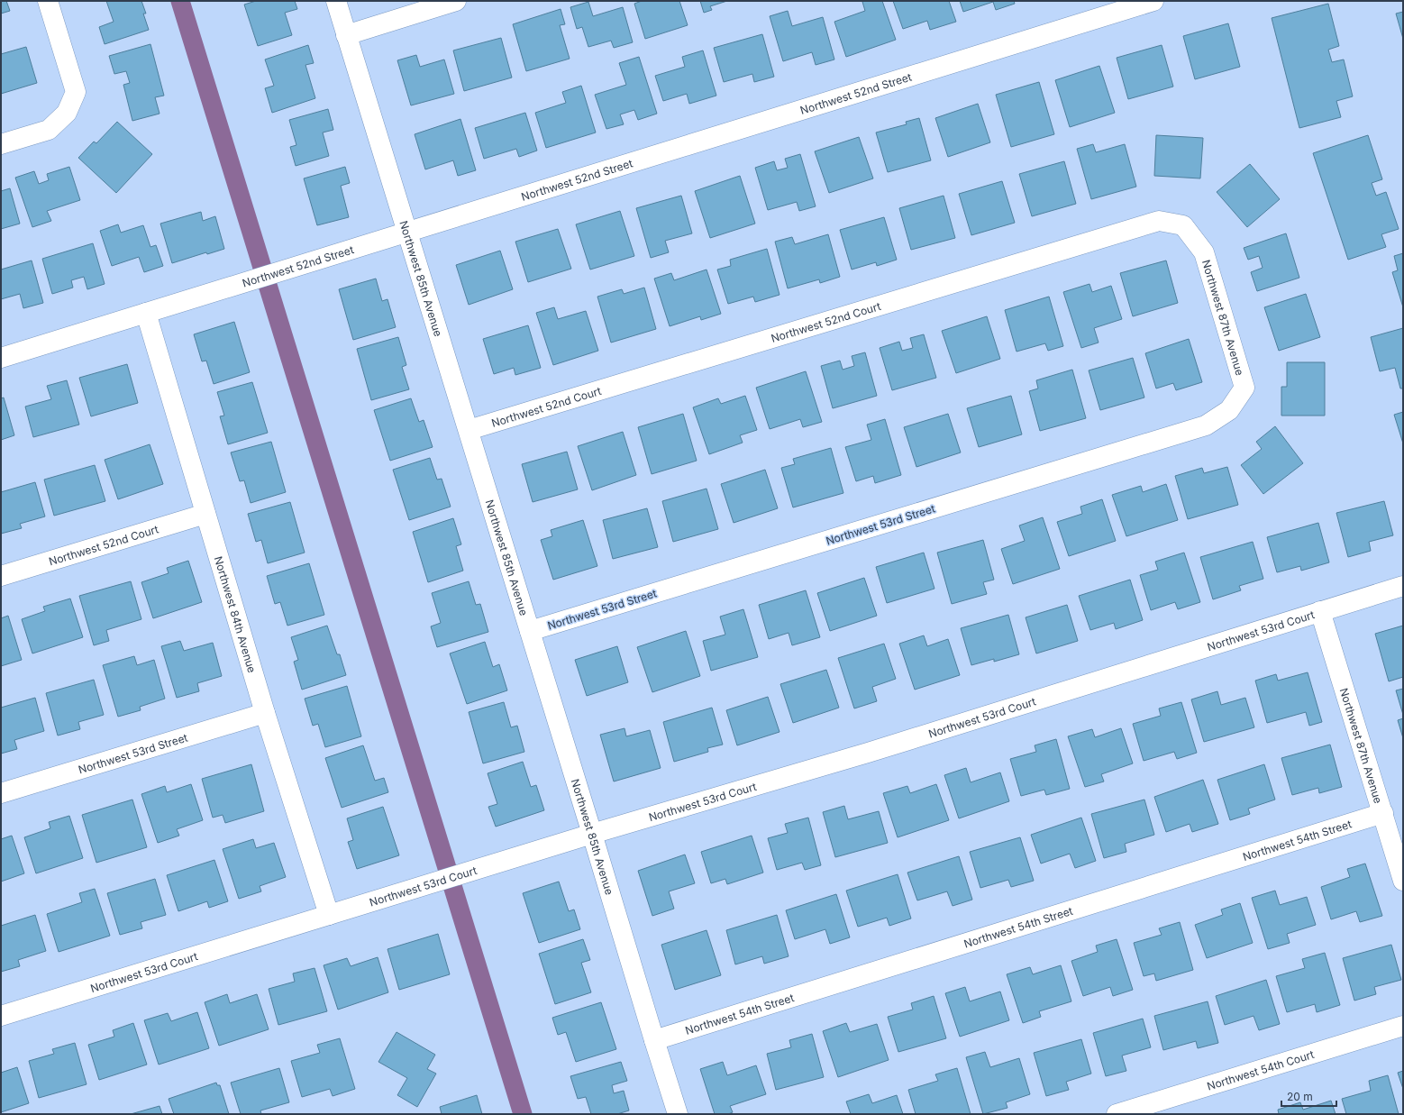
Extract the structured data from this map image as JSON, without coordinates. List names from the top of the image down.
{
  "streets": {
    "street": [
      "Northwest 52nd Street",
      "Northwest 85th Avenue",
      "Northwest 87th Avenue",
      "Northwest 52nd Court",
      "Northwest 53rd Street",
      "Northwest 84th Avenue",
      "Northwest 53rd Court",
      "Northwest 54th Street",
      "Northwest 54th Court"
    ]
  },
  "crossings": [
    ["Northwest 52nd Street", "Northwest 85th Avenue"],
    ["Northwest 52nd Street", "Northwest 84th Avenue"],
    ["Northwest 85th Avenue", "Northwest 52nd Court"],
    ["Northwest 85th Avenue", "Northwest 53rd Street"],
    ["Northwest 85th Avenue", "Northwest 53rd Court"],
    ["Northwest 85th Avenue", "Northwest 54th Street"],
    ["Northwest 87th Avenue", "Northwest 52nd Court"],
    ["Northwest 87th Avenue", "Northwest 53rd Street"],
    ["Northwest 87th Avenue", "Northwest 53rd Court"],
    ["Northwest 87th Avenue", "Northwest 54th Street"],
    ["Northwest 52nd Court", "Northwest 84th Avenue"],
    ["Northwest 53rd Street", "Northwest 84th Avenue"],
    ["Northwest 84th Avenue", "Northwest 53rd Court"]
  ],
  "scale_bar": "20 m"
}
